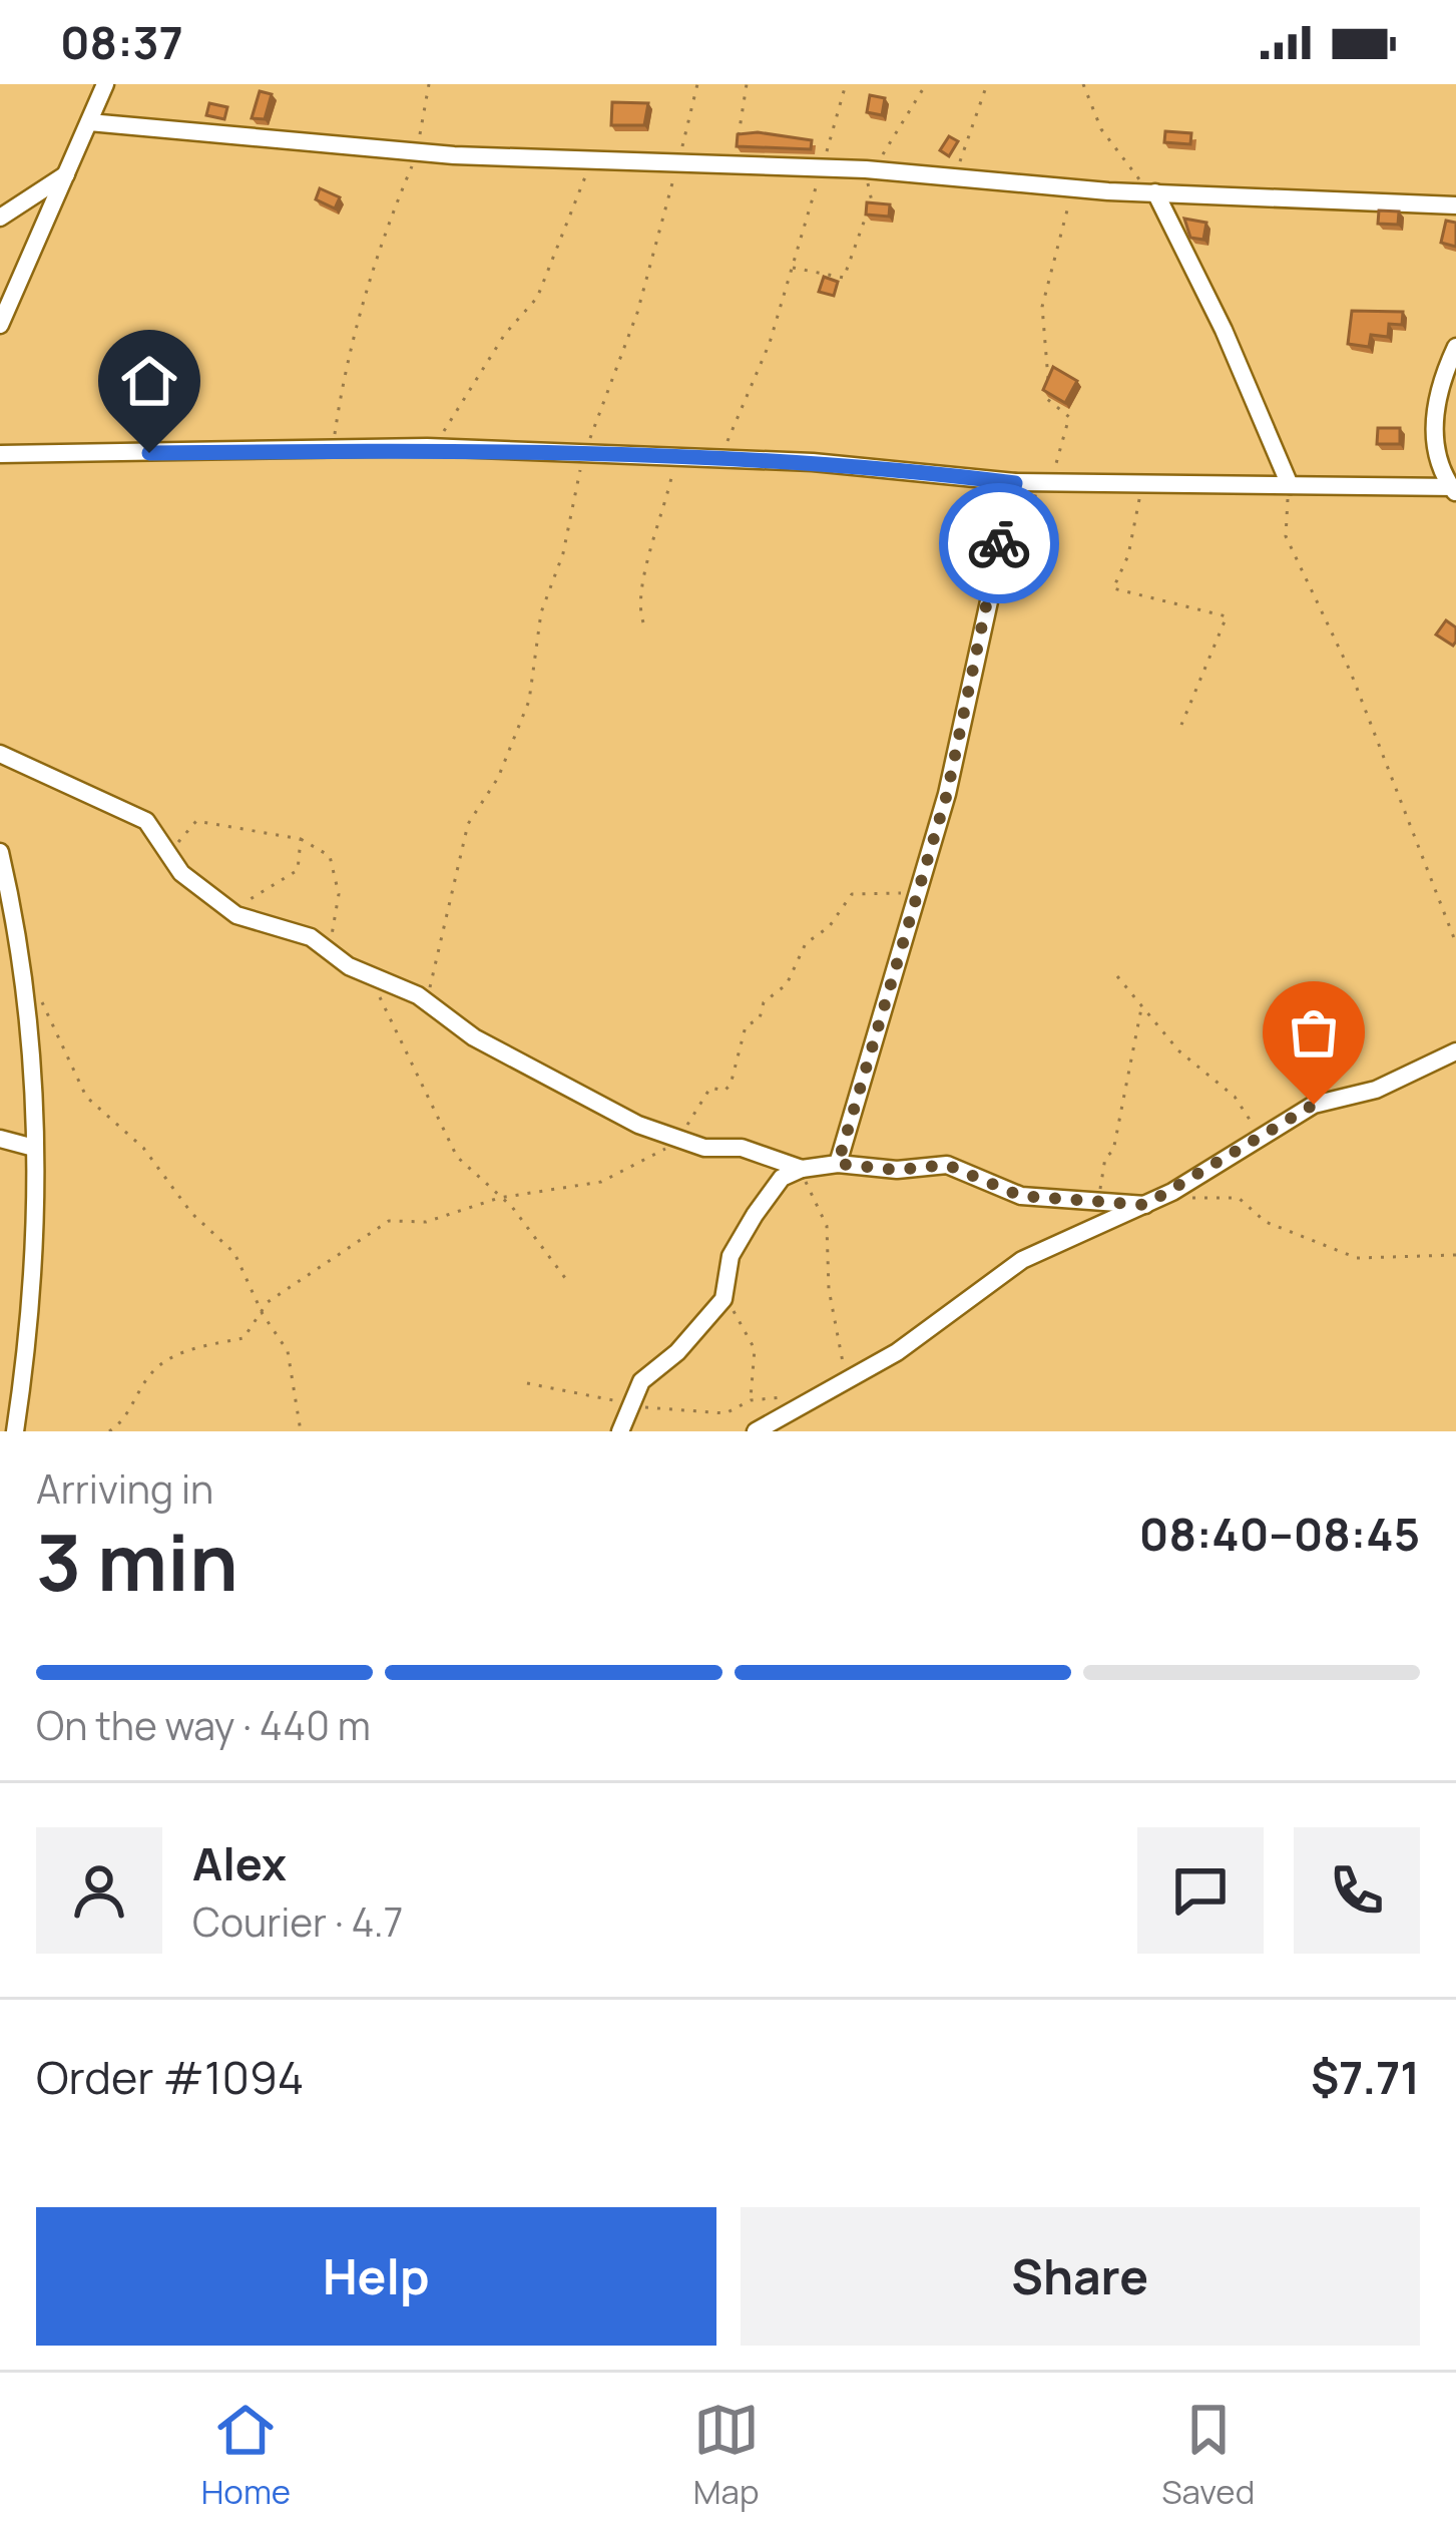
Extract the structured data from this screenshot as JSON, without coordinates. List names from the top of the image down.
{
  "page": {
    "status": "08:37",
    "heading": ["3 min", "Arriving in", "08:40–08:45"],
    "panel": [
      "Alex",
      "Courier · 4.7",
      "Order #1094",
      "$7.71"
    ],
    "bar": "On the way · 440 m",
    "buttons": ["Help", "Share"],
    "tabs": ["Home", "Map", "Saved"]
  }
}
